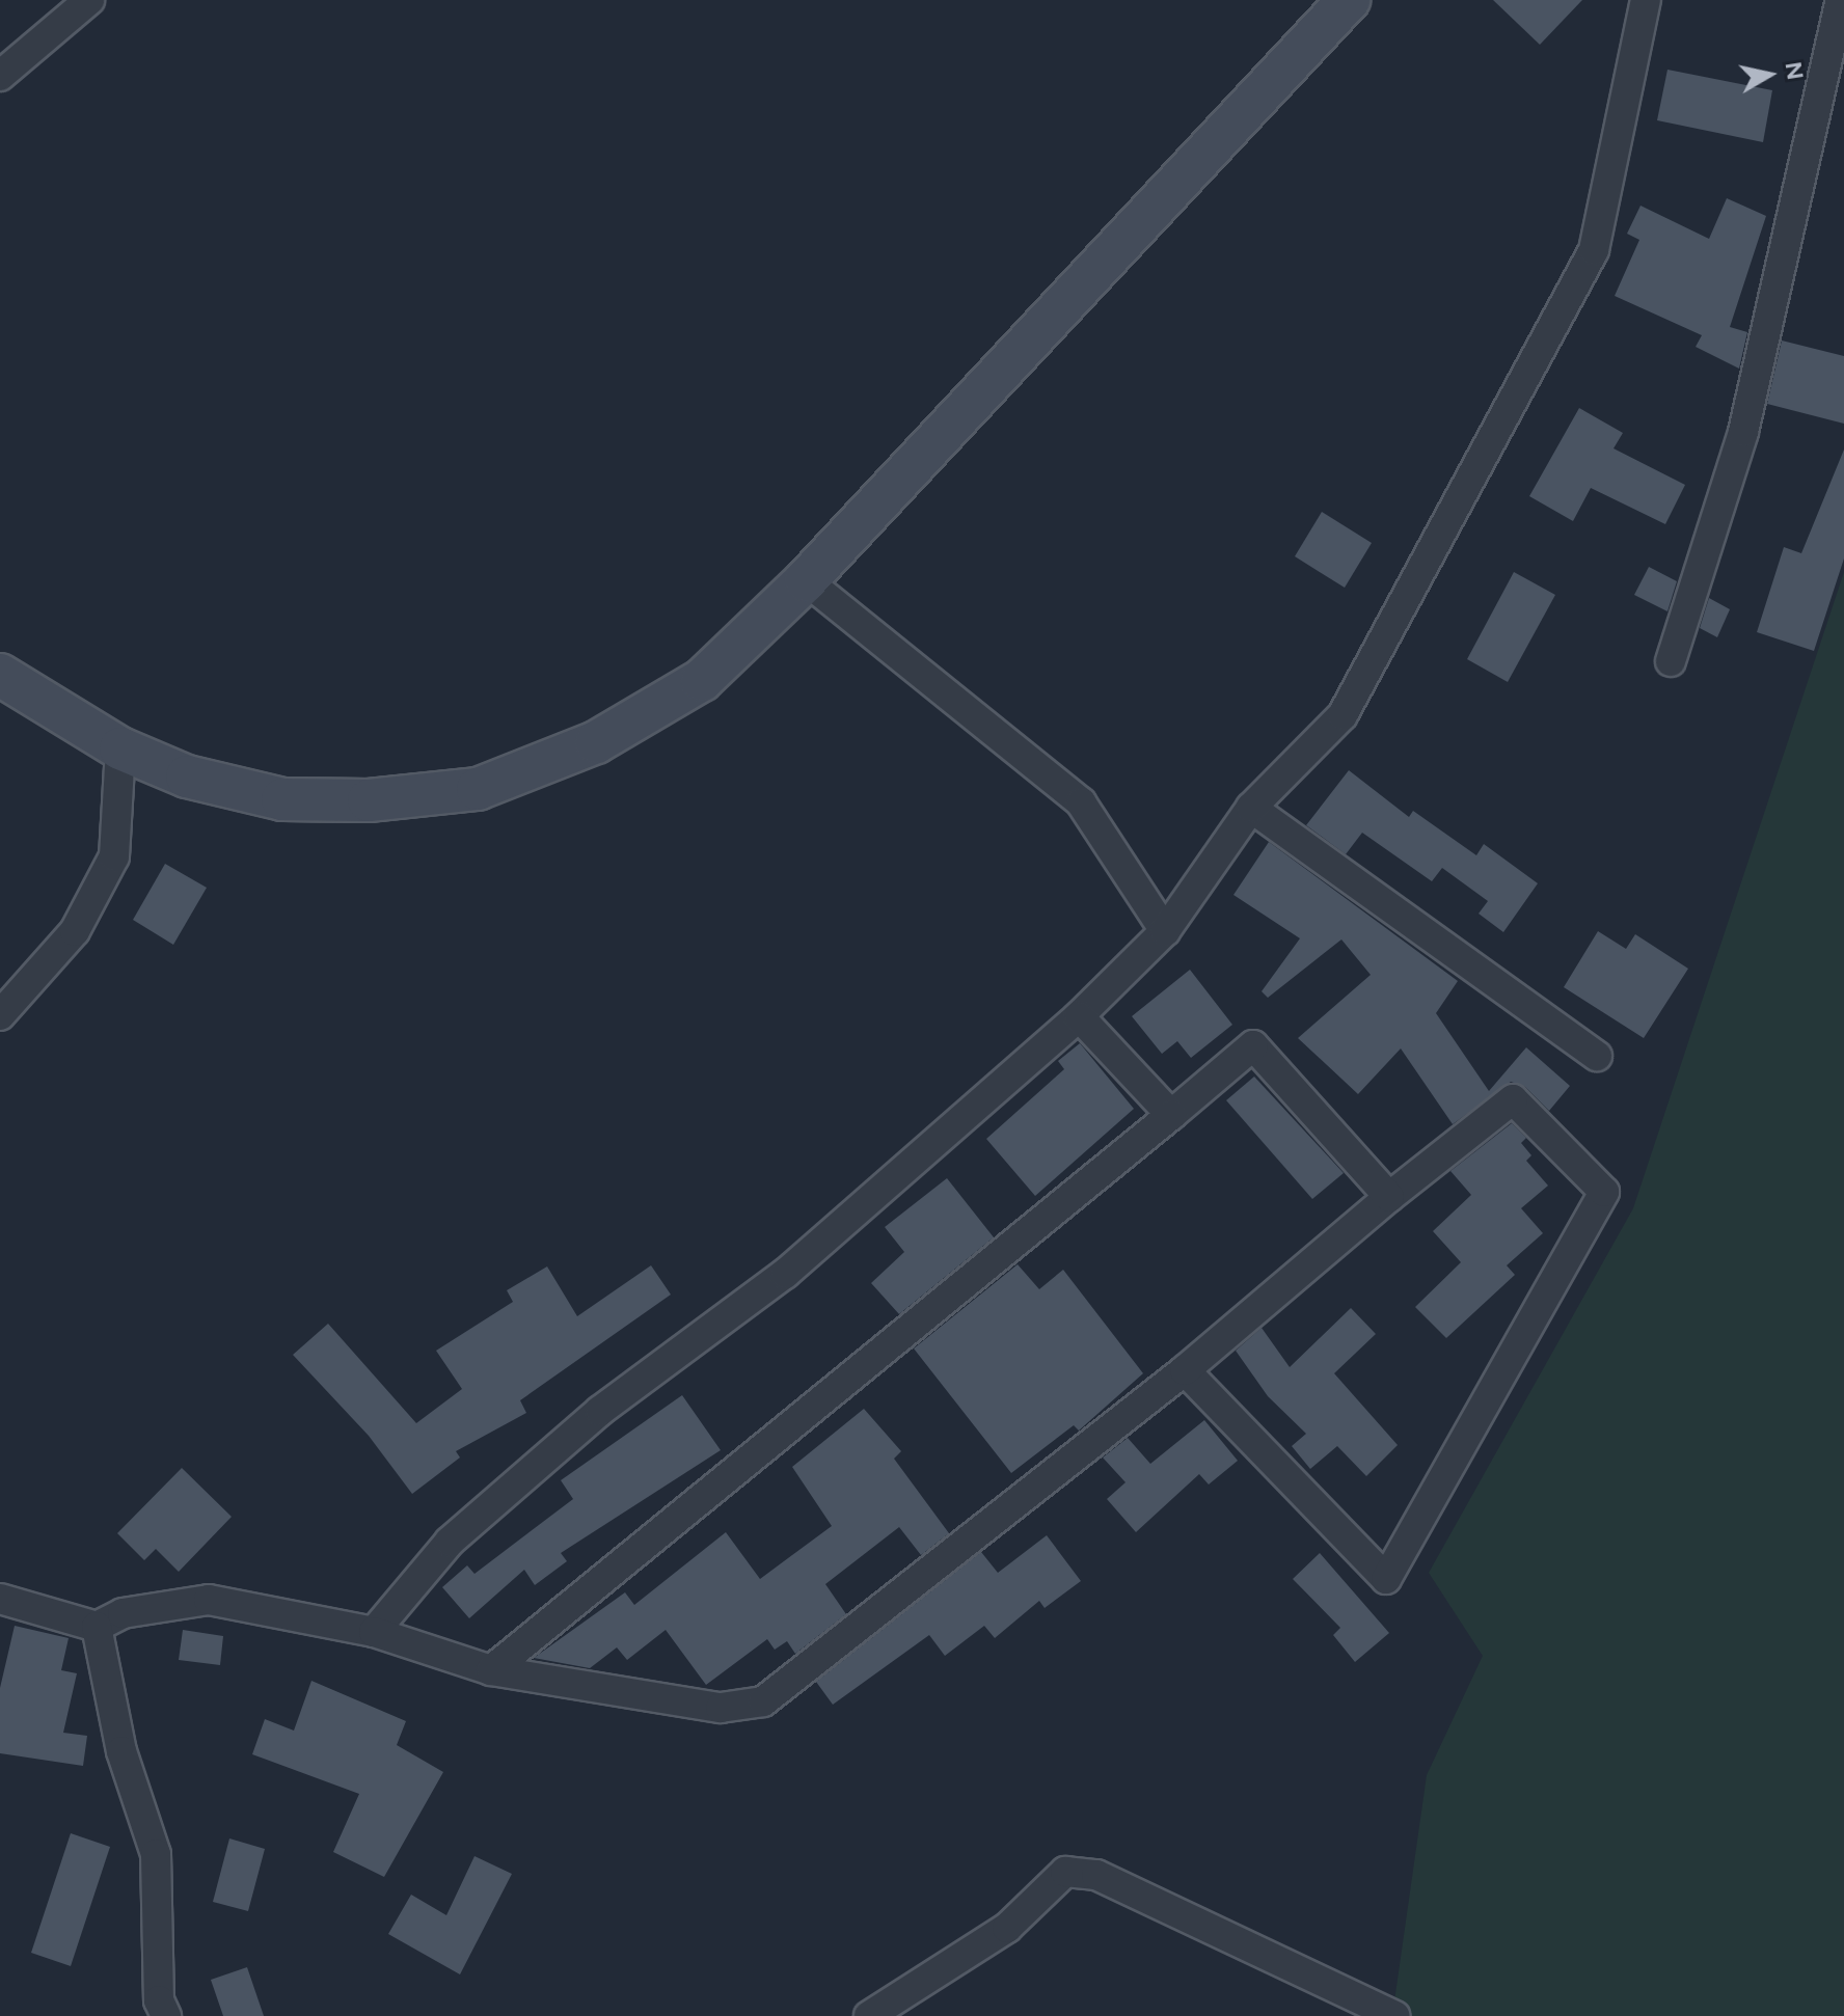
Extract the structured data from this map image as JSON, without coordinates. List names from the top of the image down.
{
  "north": "right"
}
